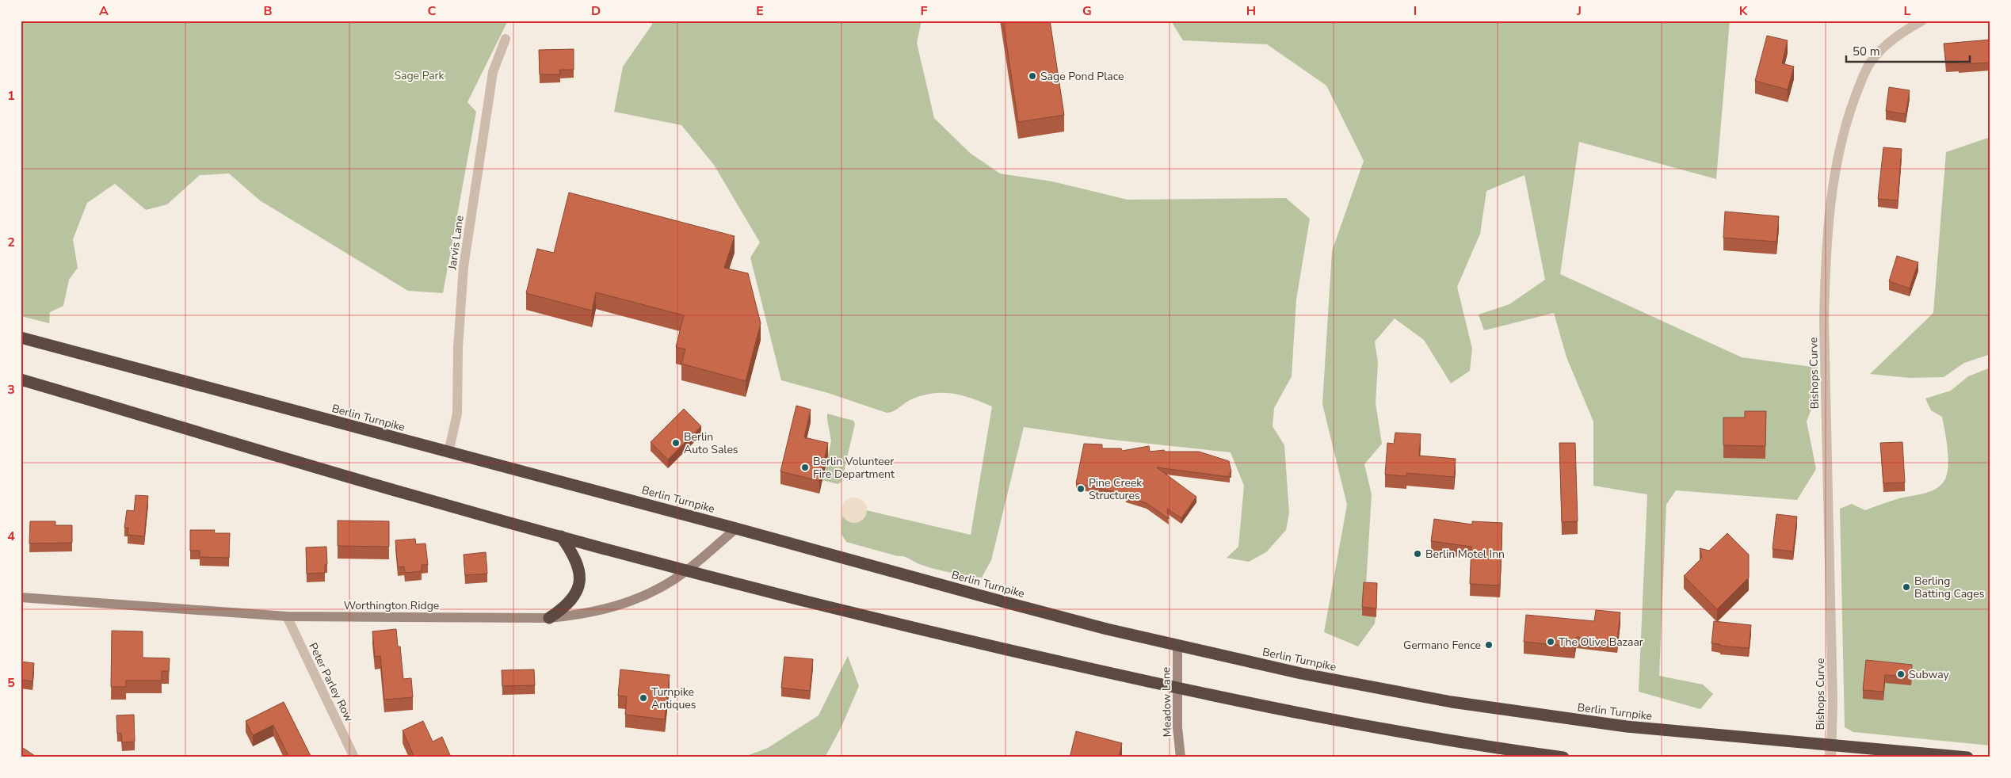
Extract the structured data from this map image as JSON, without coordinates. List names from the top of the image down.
{
  "streets": {
    "highway": ["Berlin Turnpike"],
    "street": [
      "Jarvis Lane",
      "Bishops Curve",
      "Worthington Ridge",
      "Peter Parley Row",
      "Meadow Lane"
    ]
  },
  "crossings": [
    ["Jarvis Lane", "Berlin Turnpike"],
    ["Bishops Curve", "Berlin Turnpike"],
    ["Berlin Turnpike", "Worthington Ridge"],
    ["Berlin Turnpike", "Meadow Lane"],
    ["Worthington Ridge", "Peter Parley Row"]
  ],
  "parks": ["Sage Park"],
  "places": [
    "Sage Pond Place",
    "Berlin Auto Sales",
    "Berlin Volunteer Fire Department",
    "Pine Creek Structures",
    "Berlin Motel Inn",
    "Berling Batting Cages",
    "The Olive Bazaar",
    "Germano Fence",
    "Subway",
    "Turnpike Antiques"
  ],
  "scale_bar": "50 m",
  "grid": {
    "columns": [
      "A",
      "B",
      "C",
      "D",
      "E",
      "F",
      "G",
      "H",
      "I",
      "J",
      "K",
      "L"
    ],
    "rows": [
      "1",
      "2",
      "3",
      "4",
      "5"
    ]
  }
}
